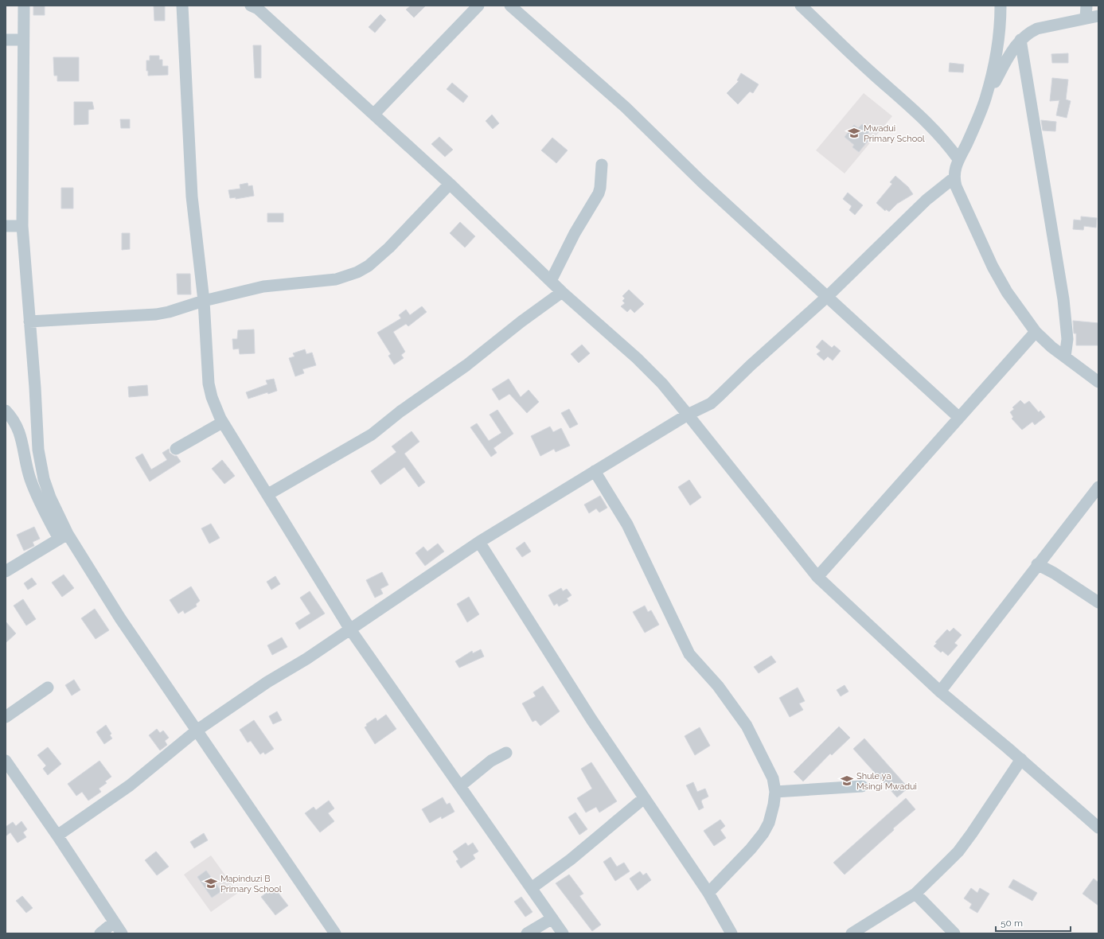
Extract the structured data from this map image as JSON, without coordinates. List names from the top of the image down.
{
  "places": {
    "school or university": ["Mwadui Primary School", "Shule ya Msingi Mwadui", "Mapinduzi B Primary School"]
  },
  "scale_bar": "50 m"
}
